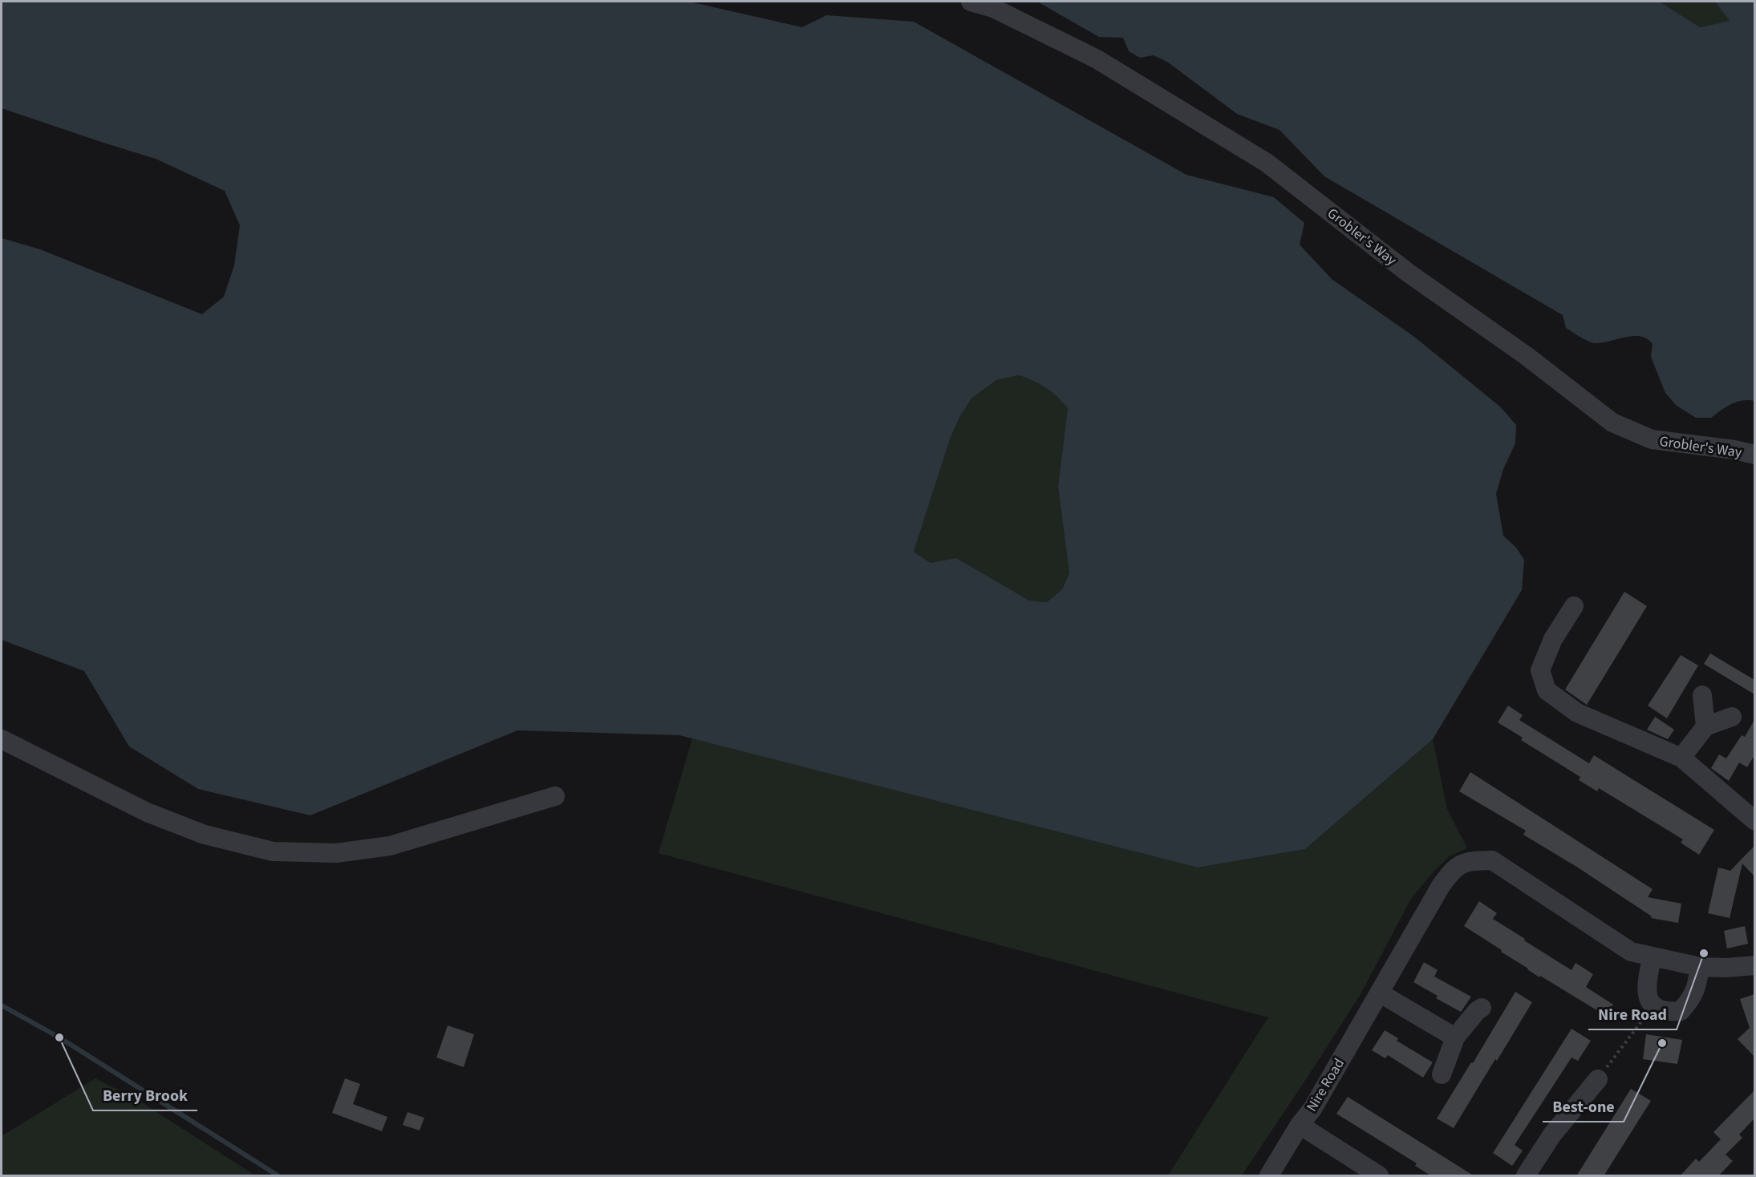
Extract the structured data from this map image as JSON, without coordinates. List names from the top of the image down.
{
  "streets": {
    "street": ["Grobler's Way", "Nire Road"]
  },
  "places": ["Nire Road", "Berry Brook", "Best-one"]
}
